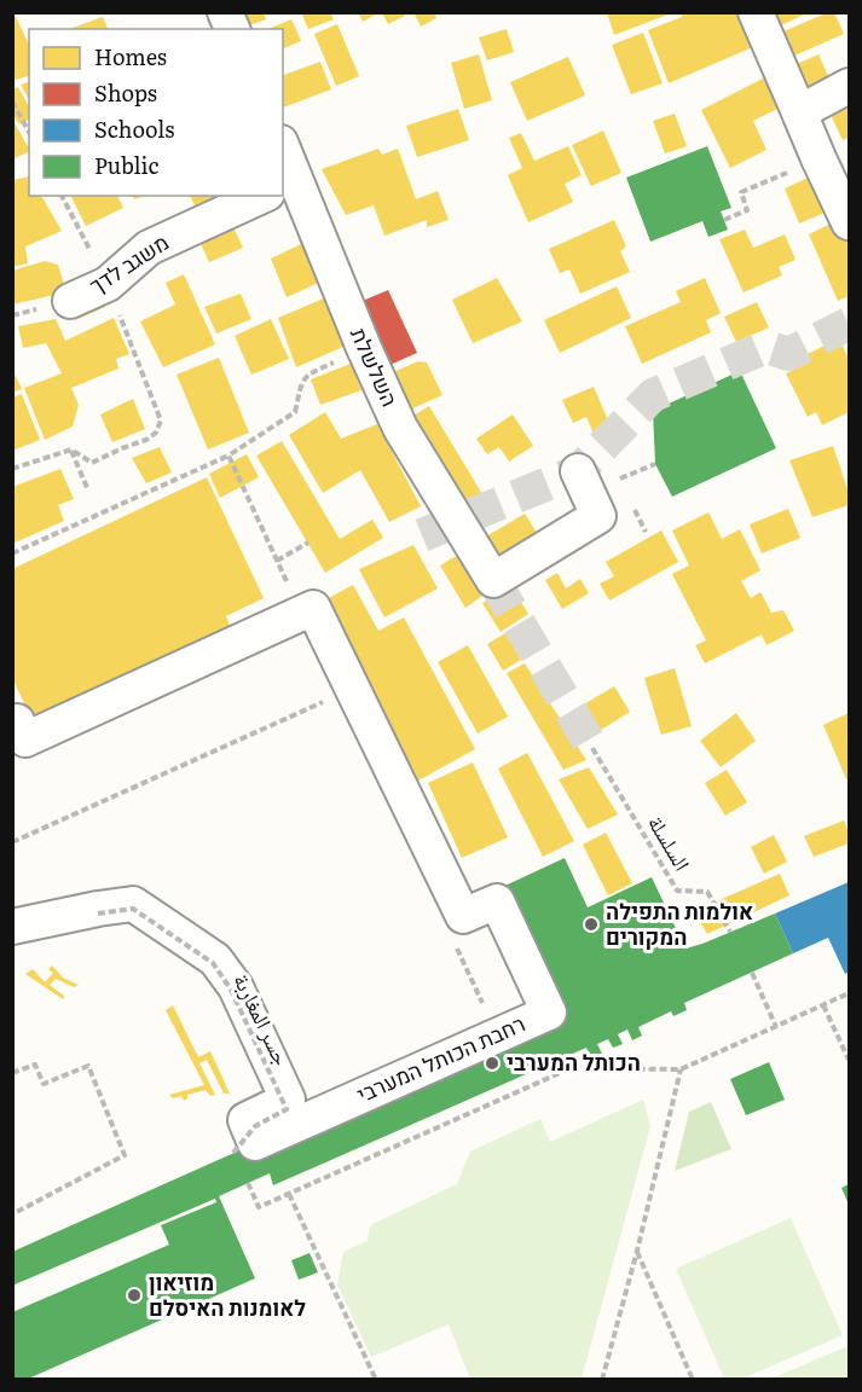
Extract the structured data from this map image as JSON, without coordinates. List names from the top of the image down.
{
  "streets": {
    "street": ["משגב לדך", "השלשלת", "רחבת הכותל המערבי"],
    "path": ["السلسلة", "جسر المغاربة"]
  },
  "places": ["אולמות התפילה המקורים", "הכותל המערבי", "מוזיאון לאומנות האיסלם"],
  "legend": [
    "Homes",
    "Shops",
    "Schools",
    "Public"
  ]
}
